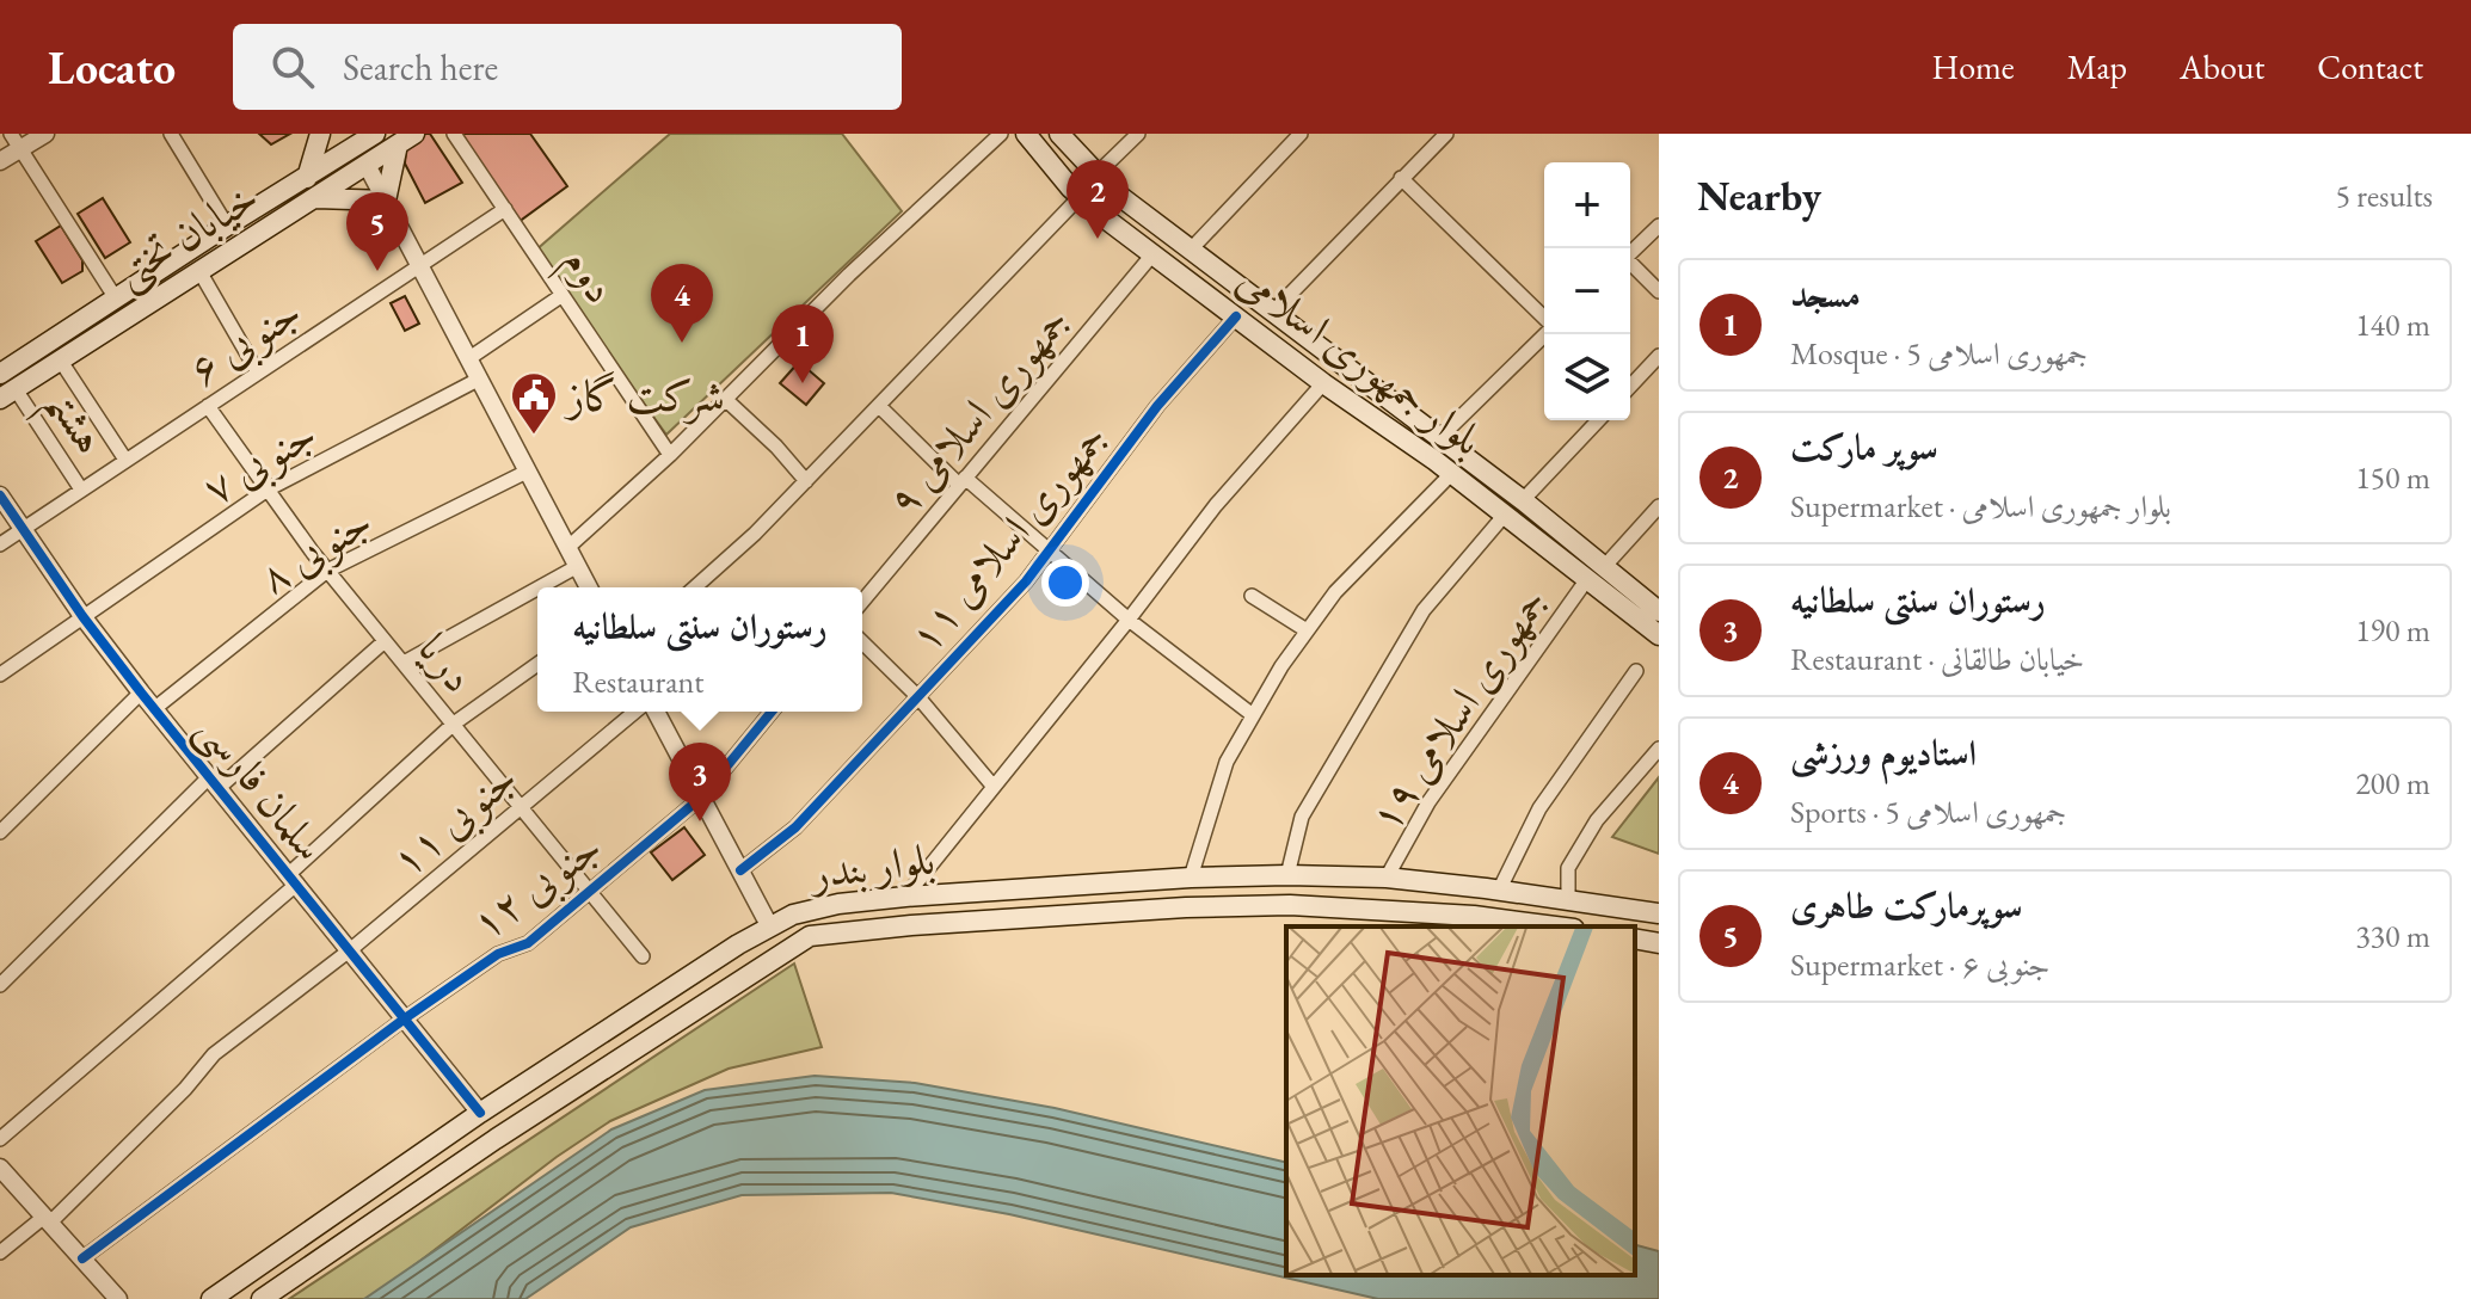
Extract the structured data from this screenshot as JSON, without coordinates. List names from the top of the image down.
{
  "streets": {
    "main road": ["خیابان تختی", "بلوار جمهوری اسلامی", "بلوار بندر"],
    "street": [
      "دوم",
      "۶ جنوبی",
      "جمهوری اسلامی ۹",
      "هشتم",
      "۷ جنوبی",
      "جمهوری اسلامی ۱۱",
      "۸ جنوبی",
      "دریا",
      "جمهوری اسلامی ۱۹",
      "سلمان فارسی",
      "۱۱ جنوبی",
      "۱۲ جنوبی"
    ]
  },
  "crossings": [
    ["خیابان تختی", "هشتم"],
    ["دوم", "۶ جنوبی"],
    ["۶ جنوبی", "هشتم"],
    ["۶ جنوبی", "دریا"],
    ["۶ جنوبی", "سلمان فارسی"],
    ["بلوار جمهوری اسلامی", "جمهوری اسلامی ۹"],
    ["بلوار جمهوری اسلامی", "جمهوری اسلامی ۱۱"],
    ["بلوار جمهوری اسلامی", "جمهوری اسلامی ۱۹"],
    ["۷ جنوبی", "دریا"],
    ["۷ جنوبی", "سلمان فارسی"],
    ["۸ جنوبی", "دریا"],
    ["۸ جنوبی", "سلمان فارسی"],
    ["دریا", "۱۱ جنوبی"],
    ["دریا", "۱۲ جنوبی"],
    ["جمهوری اسلامی ۱۹", "بلوار بندر"],
    ["سلمان فارسی", "۱۱ جنوبی"],
    ["سلمان فارسی", "بلوار بندر"],
    ["سلمان فارسی", "۱۲ جنوبی"]
  ],
  "places": {
    "public building": ["شرکت گاز"]
  },
  "page": {
    "header": "Locato",
    "search": "Search here",
    "nav": [
      "Home",
      "Map",
      "About",
      "Contact"
    ],
    "heading": ["Nearby", "5 results"],
    "pins": [
      "2",
      "5",
      "4",
      "1",
      "3"
    ],
    "map_buttons": ["+", "−"],
    "list": [
      {
        "mark": "1",
        "name": "مسجد",
        "note": "Mosque · جمهوری اسلامی 5",
        "value": "140 m"
      },
      {
        "mark": "2",
        "name": "سوپر مارکت",
        "note": "Supermarket · بلوار جمهوری اسلامی",
        "value": "150 m"
      },
      {
        "mark": "3",
        "name": "رستوران سنتی سلطانیه",
        "note": "Restaurant · خیابان طالقانی",
        "value": "190 m"
      },
      {
        "mark": "4",
        "name": "استادیوم ورزشی",
        "note": "Sports · جمهوری اسلامی 5",
        "value": "200 m"
      },
      {
        "mark": "5",
        "name": "سوپرمارکت طاهری",
        "note": "Supermarket · ۶ جنوبی",
        "value": "330 m"
      }
    ],
    "popup": ["رستوران سنتی سلطانیه", "Restaurant"]
  }
}
